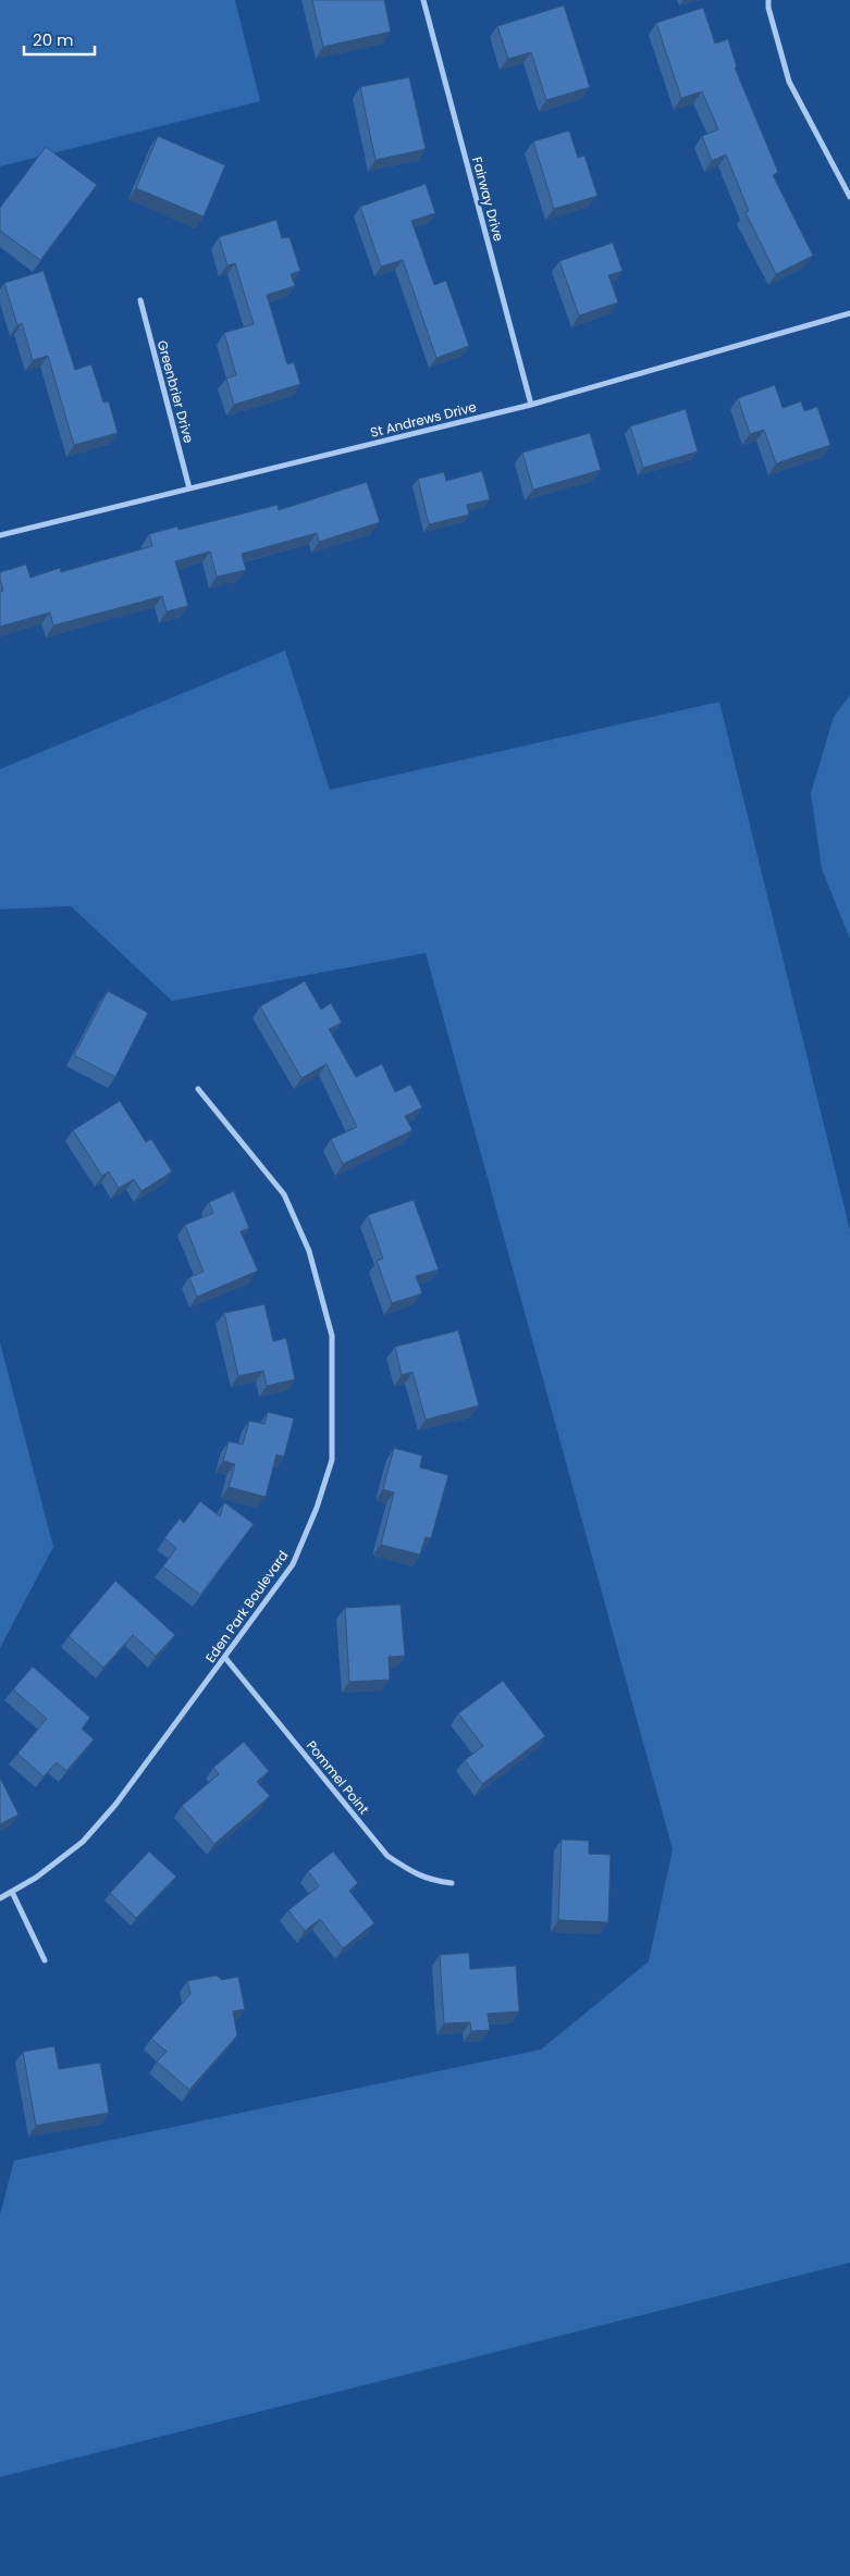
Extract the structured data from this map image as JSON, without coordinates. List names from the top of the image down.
{
  "streets": {
    "street": [
      "Fairway Drive",
      "Greenbrier Drive",
      "St Andrews Drive",
      "Eden Park Boulevard",
      "Pommel Point"
    ]
  },
  "crossings": [
    ["Fairway Drive", "St Andrews Drive"],
    ["Greenbrier Drive", "St Andrews Drive"],
    ["Eden Park Boulevard", "Pommel Point"]
  ],
  "scale_bar": "20 m"
}
